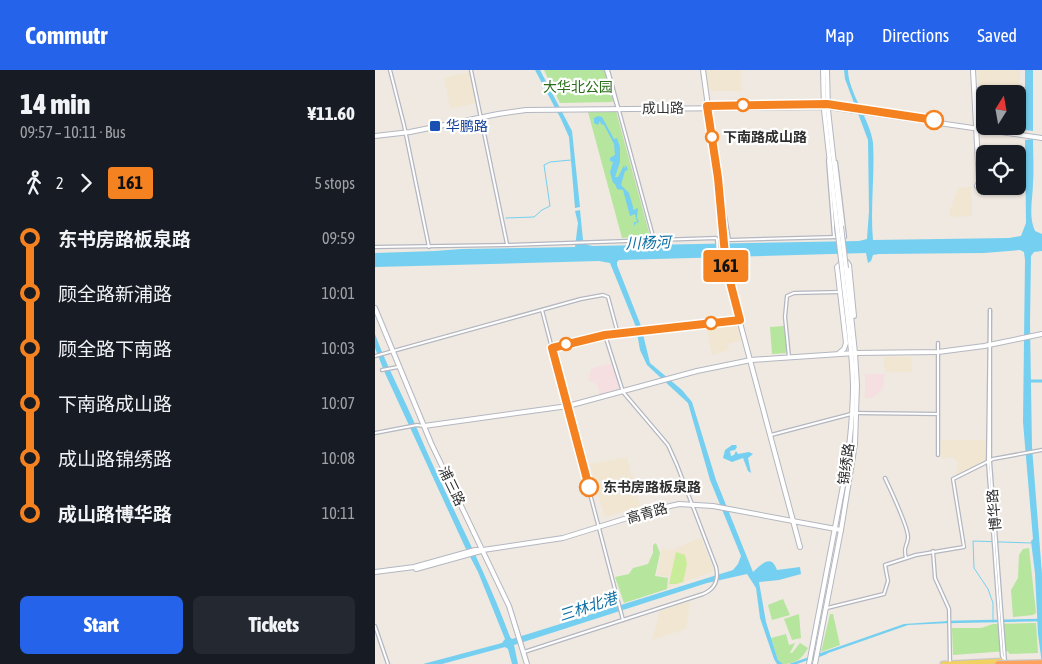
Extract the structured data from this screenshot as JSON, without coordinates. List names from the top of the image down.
{
  "streets": {
    "main road": [
      "成山路",
      "锦绣路",
      "浦三路",
      "高青路"
    ],
    "street": ["博华路"]
  },
  "crossings": [
    ["成山路", "锦绣路"],
    ["锦绣路", "高青路"],
    ["浦三路", "高青路"]
  ],
  "water": ["川杨河", "三林北港"],
  "parks": ["大华北公园"],
  "places": {
    "transit": ["华鹏路"],
    "other": ["下南路成山路", "东书房路板泉路"]
  },
  "lines": ["bus line 161"],
  "north": "top",
  "page": {
    "header": "Commutr",
    "nav": ["Map", "Directions", "Saved"],
    "heading": ["14 min", "09:57 – 10:11 · Bus", "¥11.60"],
    "on_map": "161",
    "legs": ["2", "161", "5 stops"],
    "list": [
      {
        "name": "东书房路板泉路",
        "value": "09:59"
      },
      {
        "name": "顾全路新浦路",
        "value": "10:01"
      },
      {
        "name": "顾全路下南路",
        "value": "10:03"
      },
      {
        "name": "下南路成山路",
        "value": "10:07"
      },
      {
        "name": "成山路锦绣路",
        "value": "10:08"
      },
      {
        "name": "成山路博华路",
        "value": "10:11"
      }
    ],
    "buttons": ["Start", "Tickets"]
  }
}
